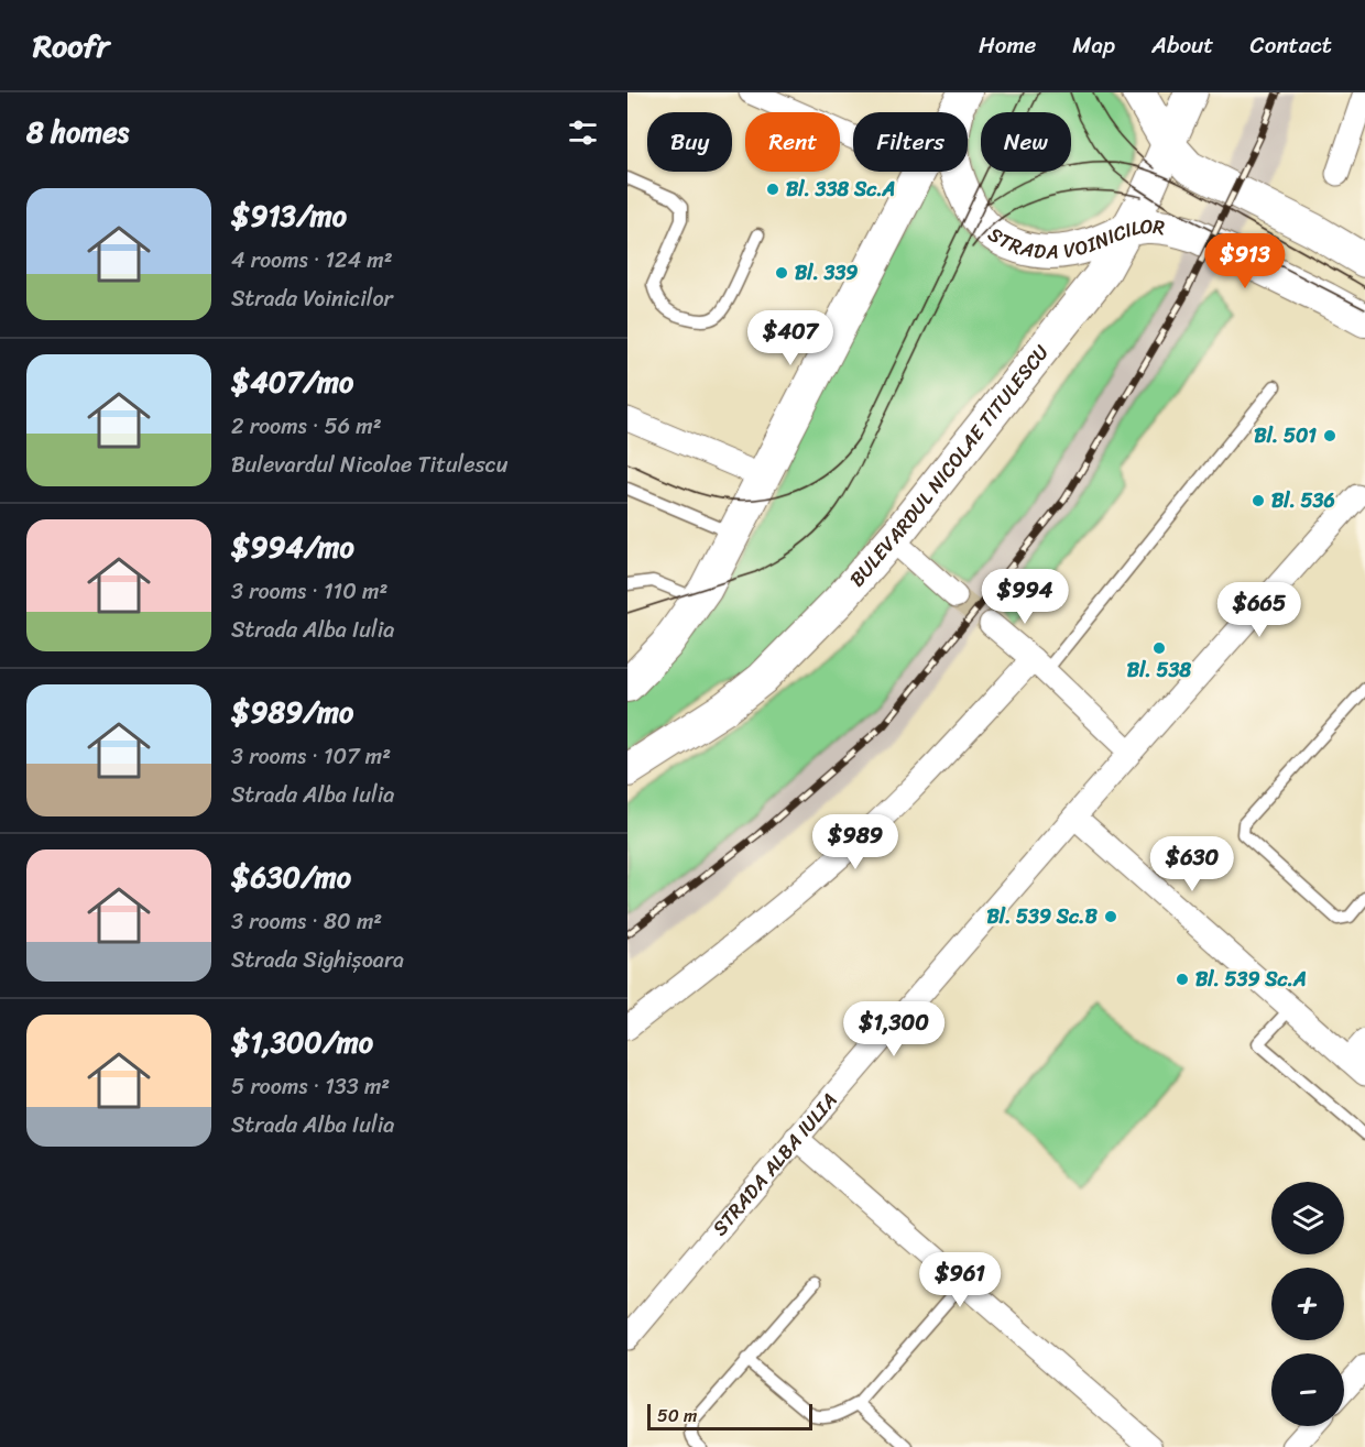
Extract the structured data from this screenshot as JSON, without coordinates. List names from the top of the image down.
{
  "streets": {
    "main road": ["STRADA VOINICILOR", "BULEVARDUL NICOLAE TITULESCU"],
    "street": ["STRADA ALBA IULIA"]
  },
  "crossings": [
    ["STRADA VOINICILOR", "BULEVARDUL NICOLAE TITULESCU"]
  ],
  "places": [
    "Bl. 338 Sc.A",
    "Bl. 339",
    "Bl. 501",
    "Bl. 536",
    "Bl. 538",
    "Bl. 539 Sc.B",
    "Bl. 539 Sc.A"
  ],
  "scale_bar": "50 m",
  "page": {
    "header": "Roofr",
    "nav": [
      "Home",
      "Map",
      "About",
      "Contact"
    ],
    "heading": "8 homes",
    "chip": [
      "Buy",
      "Rent",
      "Filters",
      "New"
    ],
    "list": [
      {
        "name": "$913/mo",
        "note": "4 rooms · 124 m² · Strada Voinicilor"
      },
      {
        "name": "$407/mo",
        "note": "2 rooms · 56 m² · Bulevardul Nicolae Titulescu"
      },
      {
        "name": "$994/mo",
        "note": "3 rooms · 110 m² · Strada Alba Iulia"
      },
      {
        "name": "$989/mo",
        "note": "3 rooms · 107 m² · Strada Alba Iulia"
      },
      {
        "name": "$630/mo",
        "note": "3 rooms · 80 m² · Strada Sighișoara"
      },
      {
        "name": "$1,300/mo",
        "note": "5 rooms · 133 m² · Strada Alba Iulia"
      }
    ],
    "price": [
      "$913",
      "$407",
      "$994",
      "$665",
      "$989",
      "$630",
      "$1,300",
      "$961"
    ],
    "map_buttons": ["+", "−"],
    "scale": "50 m"
  }
}
